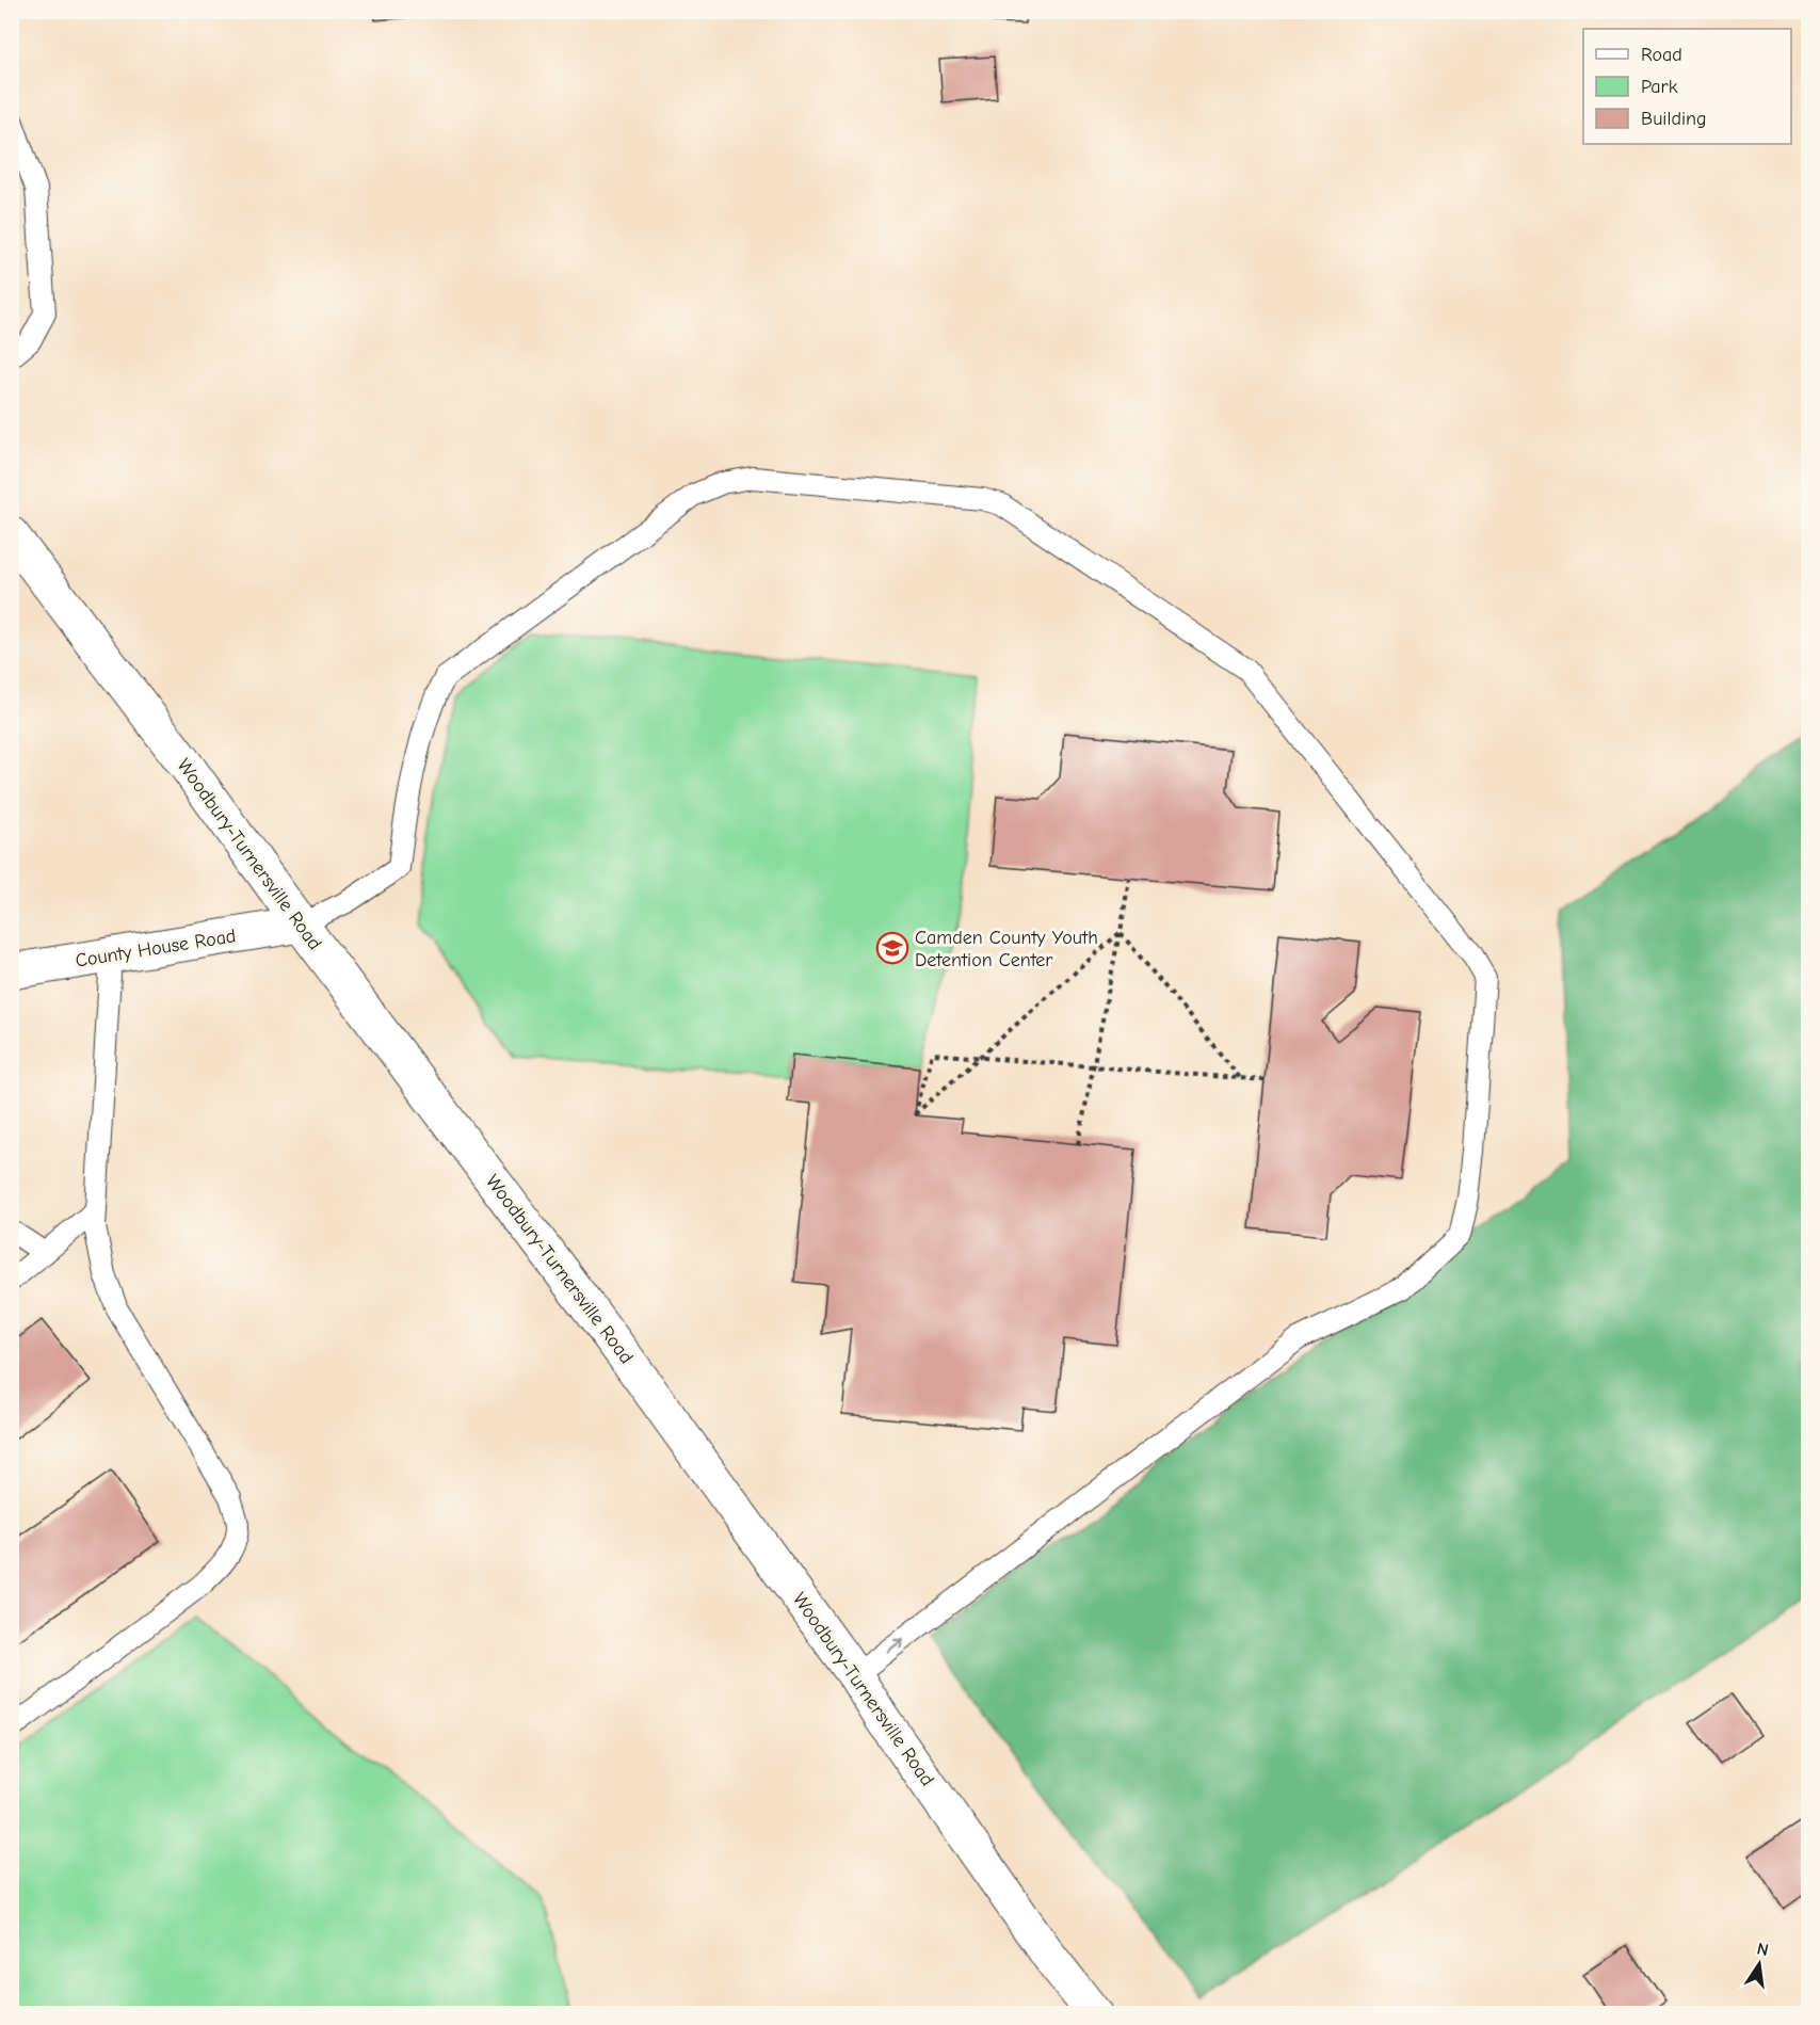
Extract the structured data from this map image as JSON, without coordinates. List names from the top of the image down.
{
  "streets": {
    "main road": ["Woodbury-Turnersville Road", "County House Road"]
  },
  "crossings": [
    ["Woodbury-Turnersville Road", "County House Road"]
  ],
  "places": {
    "school or university": ["Camden County Youth Detention Center"]
  },
  "legend": ["Road", "Park", "Building"],
  "north": "top"
}
